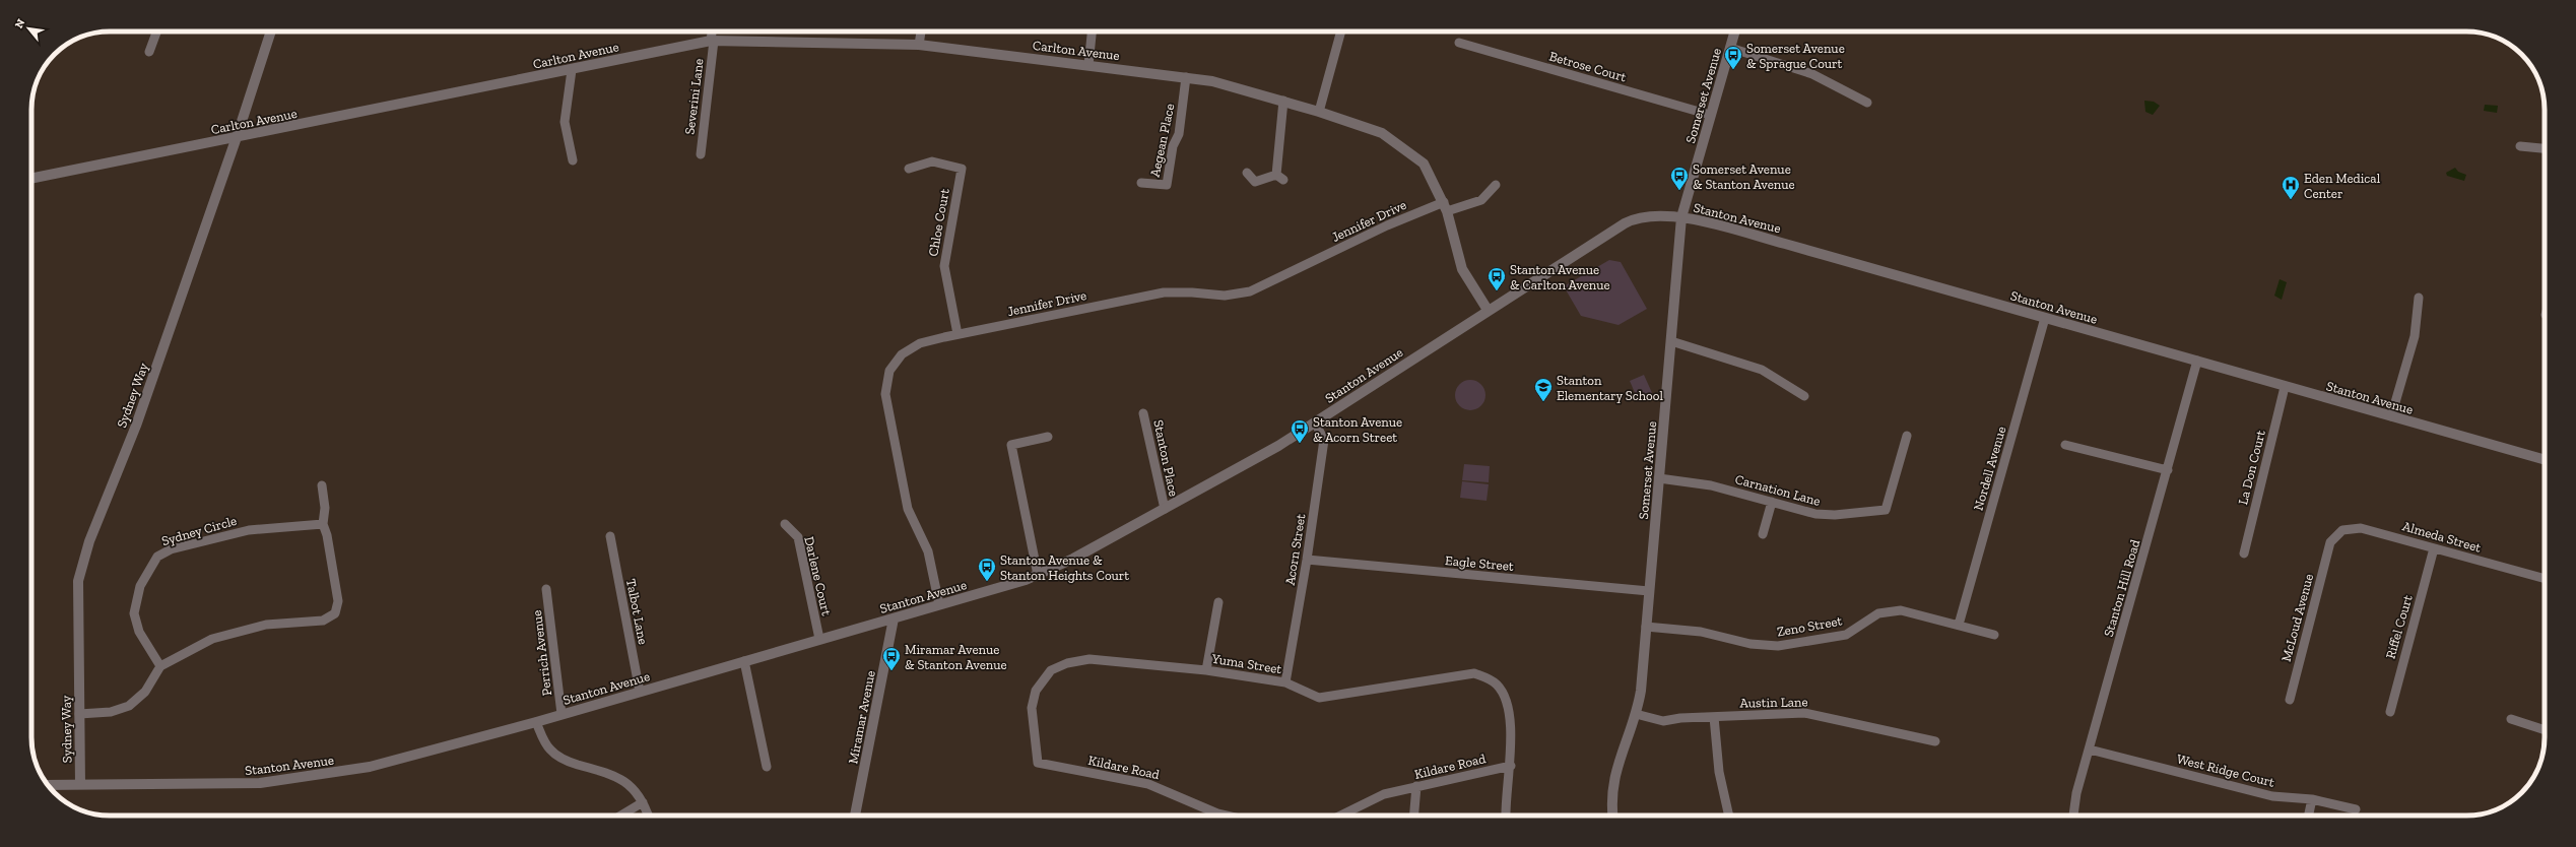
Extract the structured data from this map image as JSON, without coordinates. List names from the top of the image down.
{
  "streets": {
    "street": [
      "Carlton Avenue",
      "Betrose Court",
      "Somerset Avenue",
      "Severini Lane",
      "Aegean Place",
      "Stanton Avenue",
      "Jennifer Drive",
      "Chloe Court",
      "Sydney Way",
      "Stanton Place",
      "La Don Court",
      "Nordell Avenue",
      "Carnation Lane",
      "Sydney Circle",
      "Almeda Street",
      "Acorn Street",
      "Eagle Street",
      "Darlene Court",
      "Stanton Hill Road",
      "Talbot Lane",
      "McLoud Avenue",
      "Zeno Street",
      "Riffel Court",
      "Perrich Avenue",
      "Yuma Street",
      "Austin Lane",
      "Miramar Avenue",
      "Kildare Road",
      "West Ridge Court"
    ]
  },
  "crossings": [
    ["Carlton Avenue", "Severini Lane"],
    ["Carlton Avenue", "Aegean Place"],
    ["Carlton Avenue", "Stanton Avenue"],
    ["Carlton Avenue", "Jennifer Drive"],
    ["Carlton Avenue", "Sydney Way"],
    ["Betrose Court", "Somerset Avenue"],
    ["Somerset Avenue", "Stanton Avenue"],
    ["Somerset Avenue", "Carnation Lane"],
    ["Somerset Avenue", "Eagle Street"],
    ["Somerset Avenue", "Zeno Street"],
    ["Somerset Avenue", "Austin Lane"],
    ["Stanton Avenue", "Jennifer Drive"],
    ["Stanton Avenue", "Sydney Way"],
    ["Stanton Avenue", "Stanton Place"],
    ["Stanton Avenue", "La Don Court"],
    ["Stanton Avenue", "Nordell Avenue"],
    ["Stanton Avenue", "Acorn Street"],
    ["Stanton Avenue", "Darlene Court"],
    ["Stanton Avenue", "Stanton Hill Road"],
    ["Stanton Avenue", "Talbot Lane"],
    ["Stanton Avenue", "Perrich Avenue"],
    ["Stanton Avenue", "Miramar Avenue"],
    ["Jennifer Drive", "Chloe Court"],
    ["Nordell Avenue", "Zeno Street"],
    ["Almeda Street", "McLoud Avenue"],
    ["Almeda Street", "Riffel Court"],
    ["Acorn Street", "Eagle Street"],
    ["Acorn Street", "Yuma Street"],
    ["Stanton Hill Road", "West Ridge Court"],
    ["Yuma Street", "Kildare Road"]
  ],
  "places": {
    "bus stop": [
      "Somerset Avenue & Sprague Court",
      "Somerset Avenue & Stanton Avenue",
      "Stanton Avenue & Carlton Avenue",
      "Stanton Avenue & Acorn Street",
      "Stanton Avenue & Stanton Heights Court",
      "Miramar Avenue & Stanton Avenue"
    ],
    "hospital": ["Eden Medical Center"],
    "school or university": ["Stanton Elementary School"]
  },
  "north": "top left"
}
